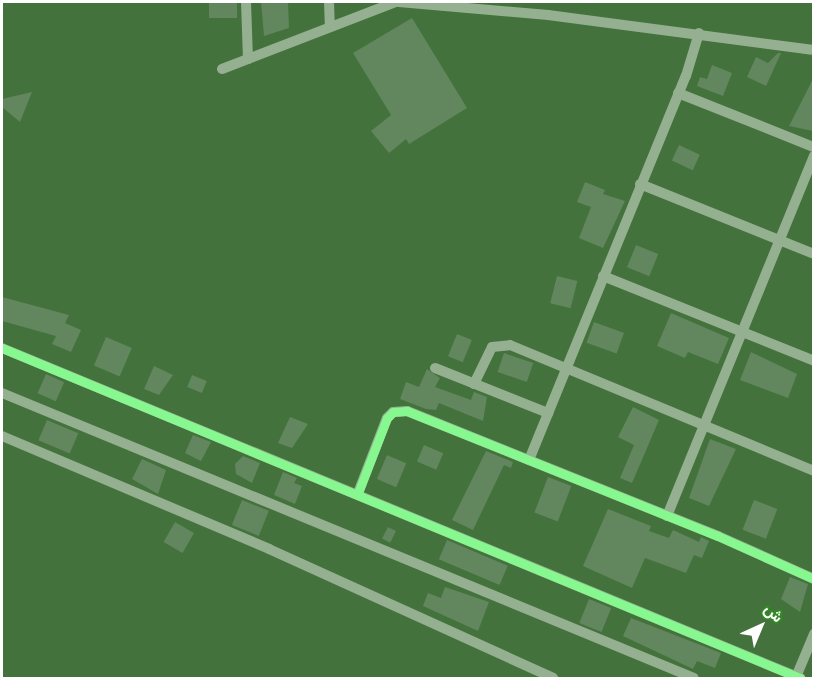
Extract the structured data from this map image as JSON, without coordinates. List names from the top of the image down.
{
  "north": "top right"
}
